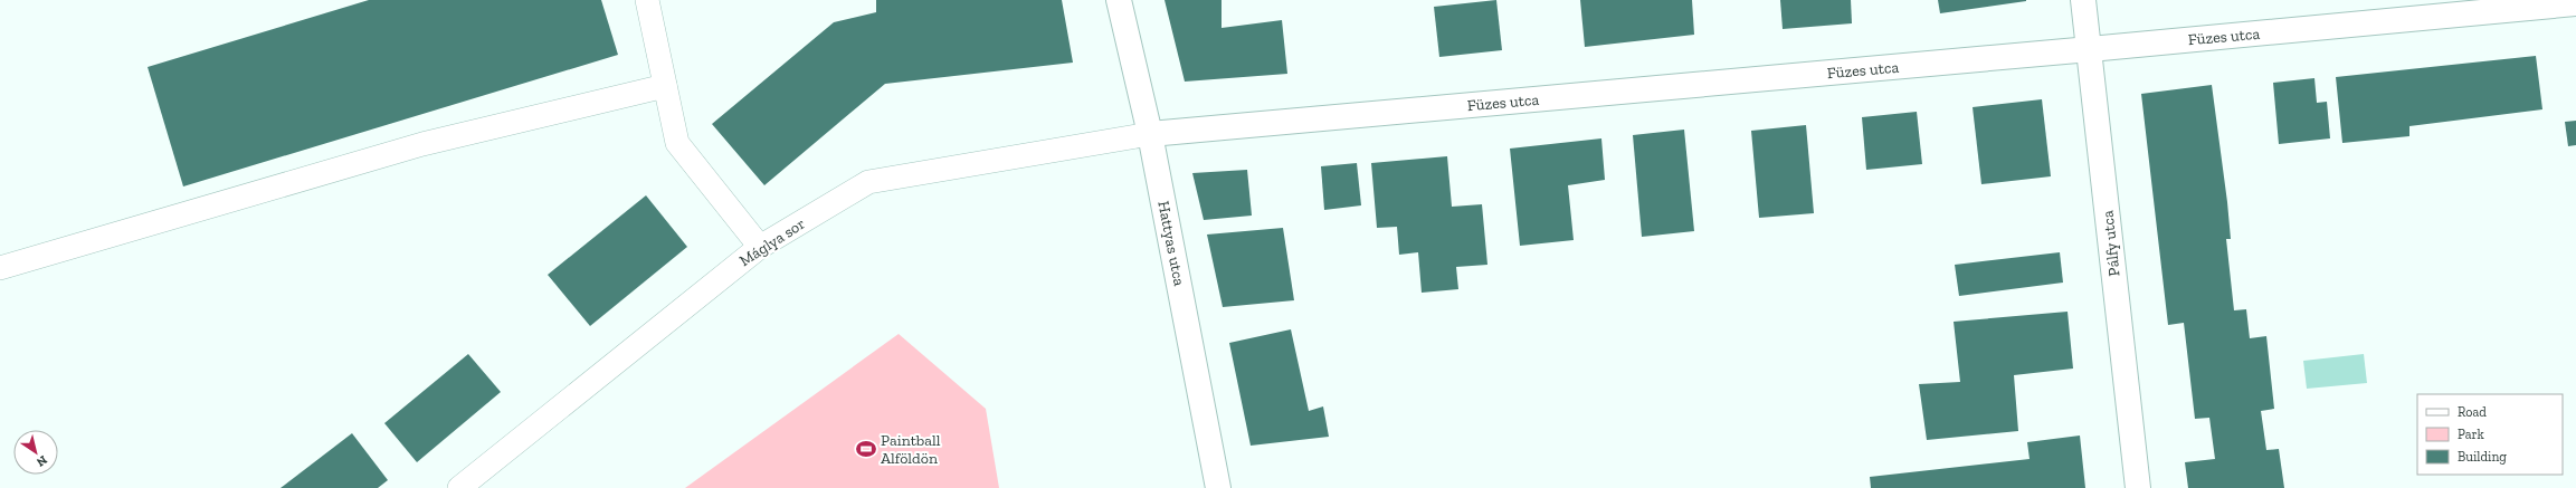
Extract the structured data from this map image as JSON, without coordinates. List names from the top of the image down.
{
  "streets": {
    "street": ["Füzes utca", "Hattyas utca", "Pálfy utca"],
    "lane": ["Máglya sor"]
  },
  "crossings": [
    ["Füzes utca", "Máglya sor"],
    ["Füzes utca", "Hattyas utca"],
    ["Füzes utca", "Pálfy utca"],
    ["Máglya sor", "Hattyas utca"]
  ],
  "places": {
    "sports": ["Paintball Alföldön"]
  },
  "legend": ["Road", "Park", "Building"],
  "north": "bottom right"
}
